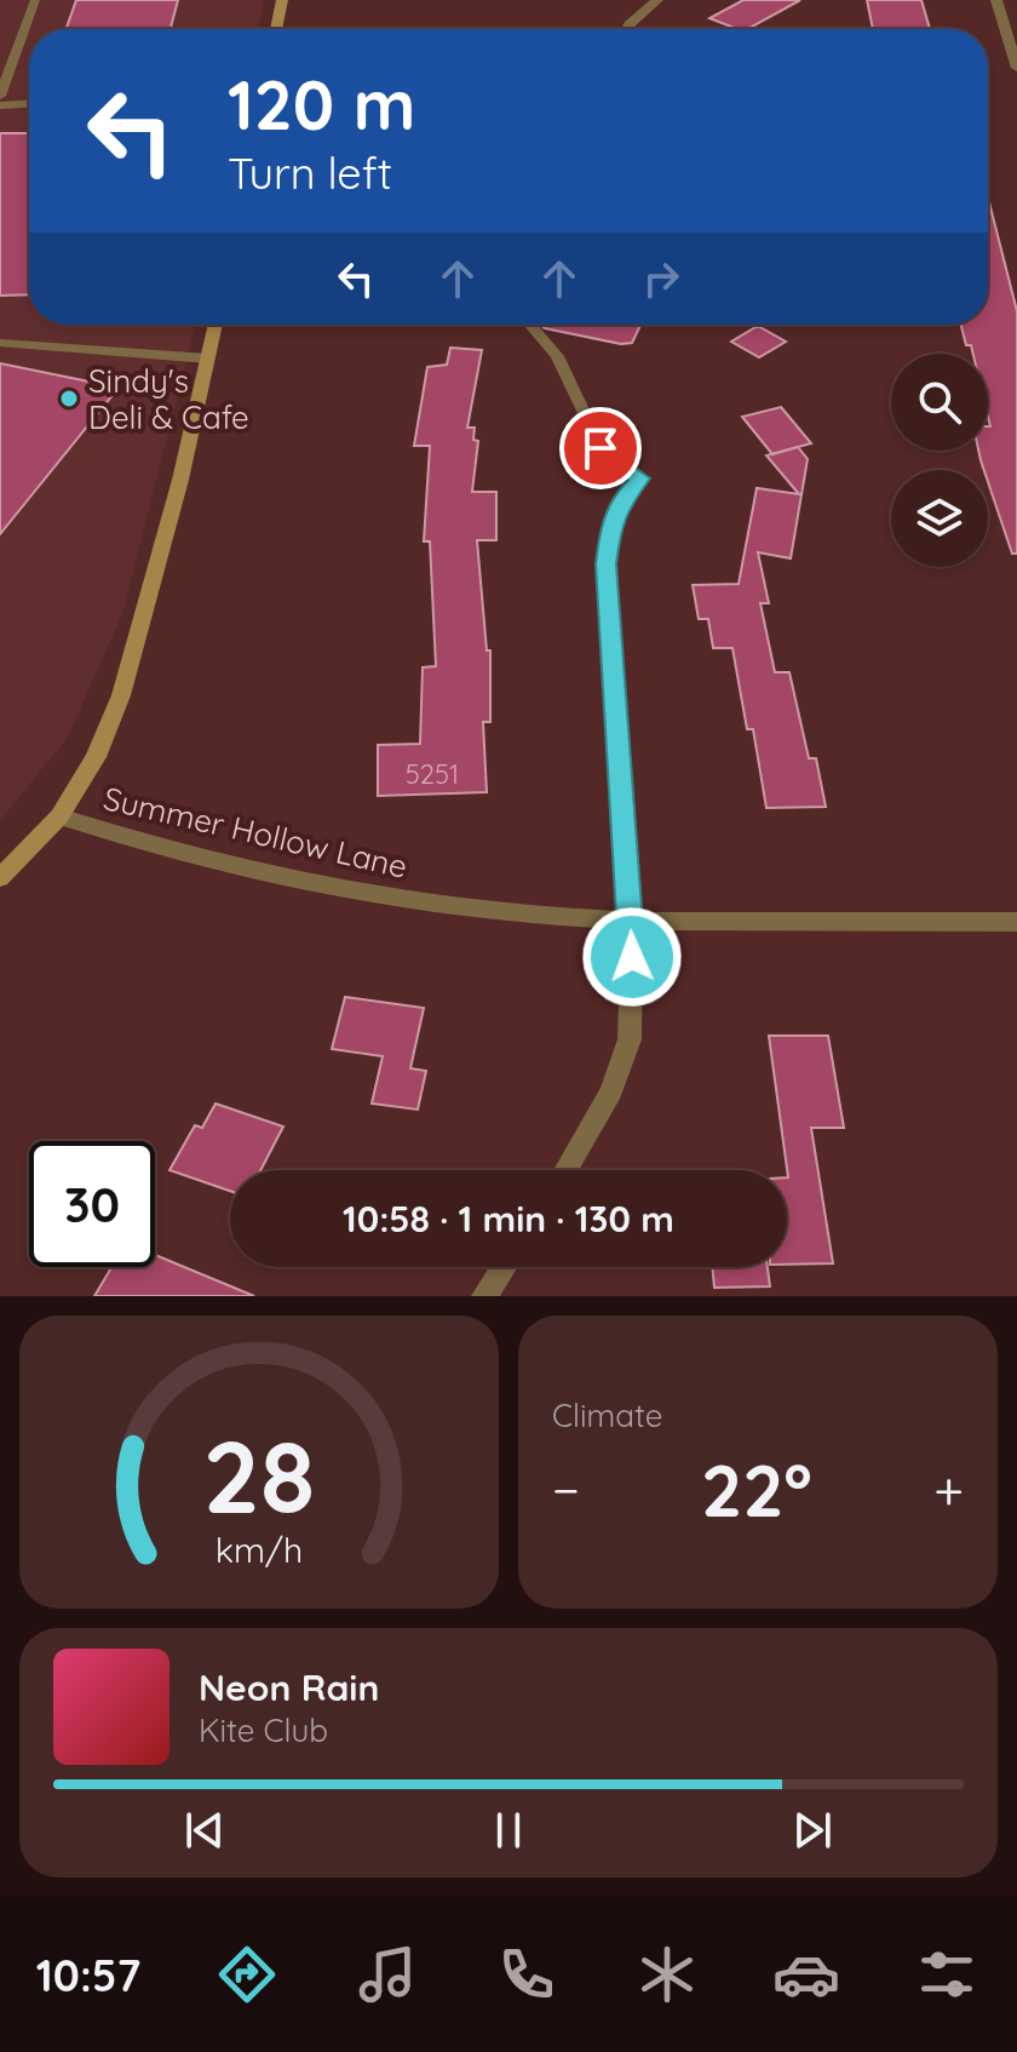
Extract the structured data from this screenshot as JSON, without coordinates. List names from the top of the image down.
{
  "streets": {
    "street": ["Summer Hollow Lane"]
  },
  "places": ["Sindy's Deli & Cafe"],
  "house_numbers": ["5251"],
  "page": {
    "turn": ["120 m", "Turn left"],
    "limit": "30",
    "trip": "10:58 · 1 min · 130 m",
    "tile": "Climate",
    "heat": ["−", "22°", "+"],
    "song": ["Neon Rain", "Kite Club"],
    "tabs": "10:57",
    "gauge": ["28", "km/h"]
  }
}
